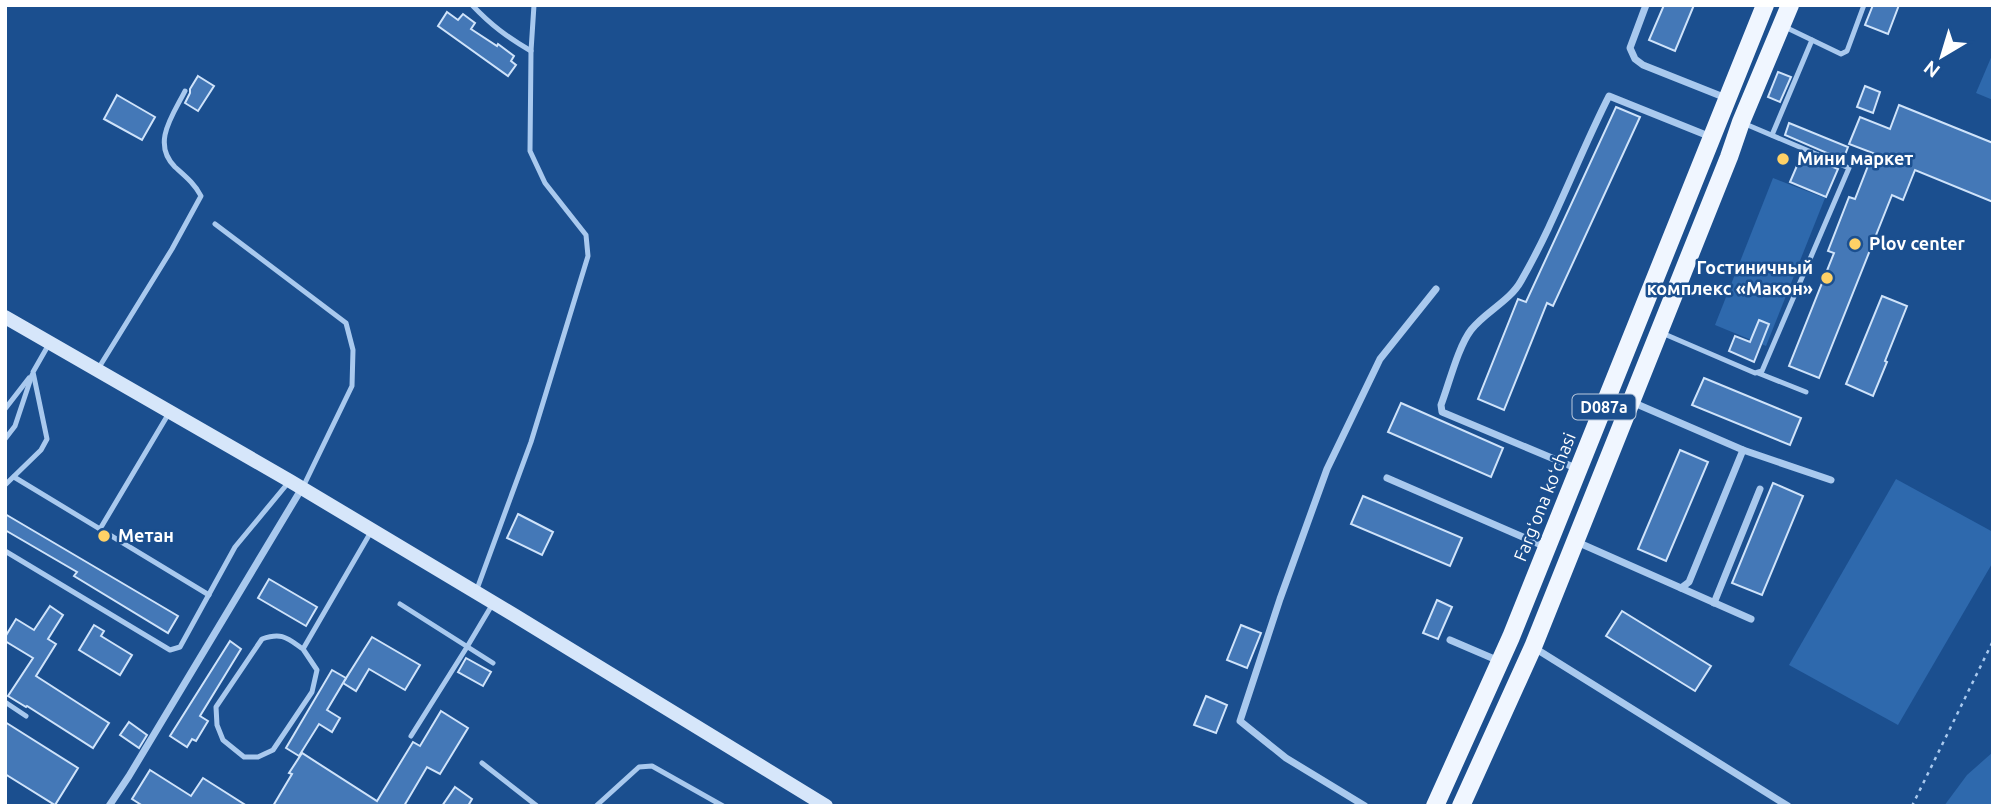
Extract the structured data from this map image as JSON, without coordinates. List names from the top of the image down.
{
  "streets": {
    "main road": ["D087a", "Fargʻona koʻchasi"]
  },
  "places": [
    "Мини маркет",
    "Plov center",
    "Гостиничный комплекс «Макон»",
    "Метан"
  ],
  "north": "bottom left"
}
